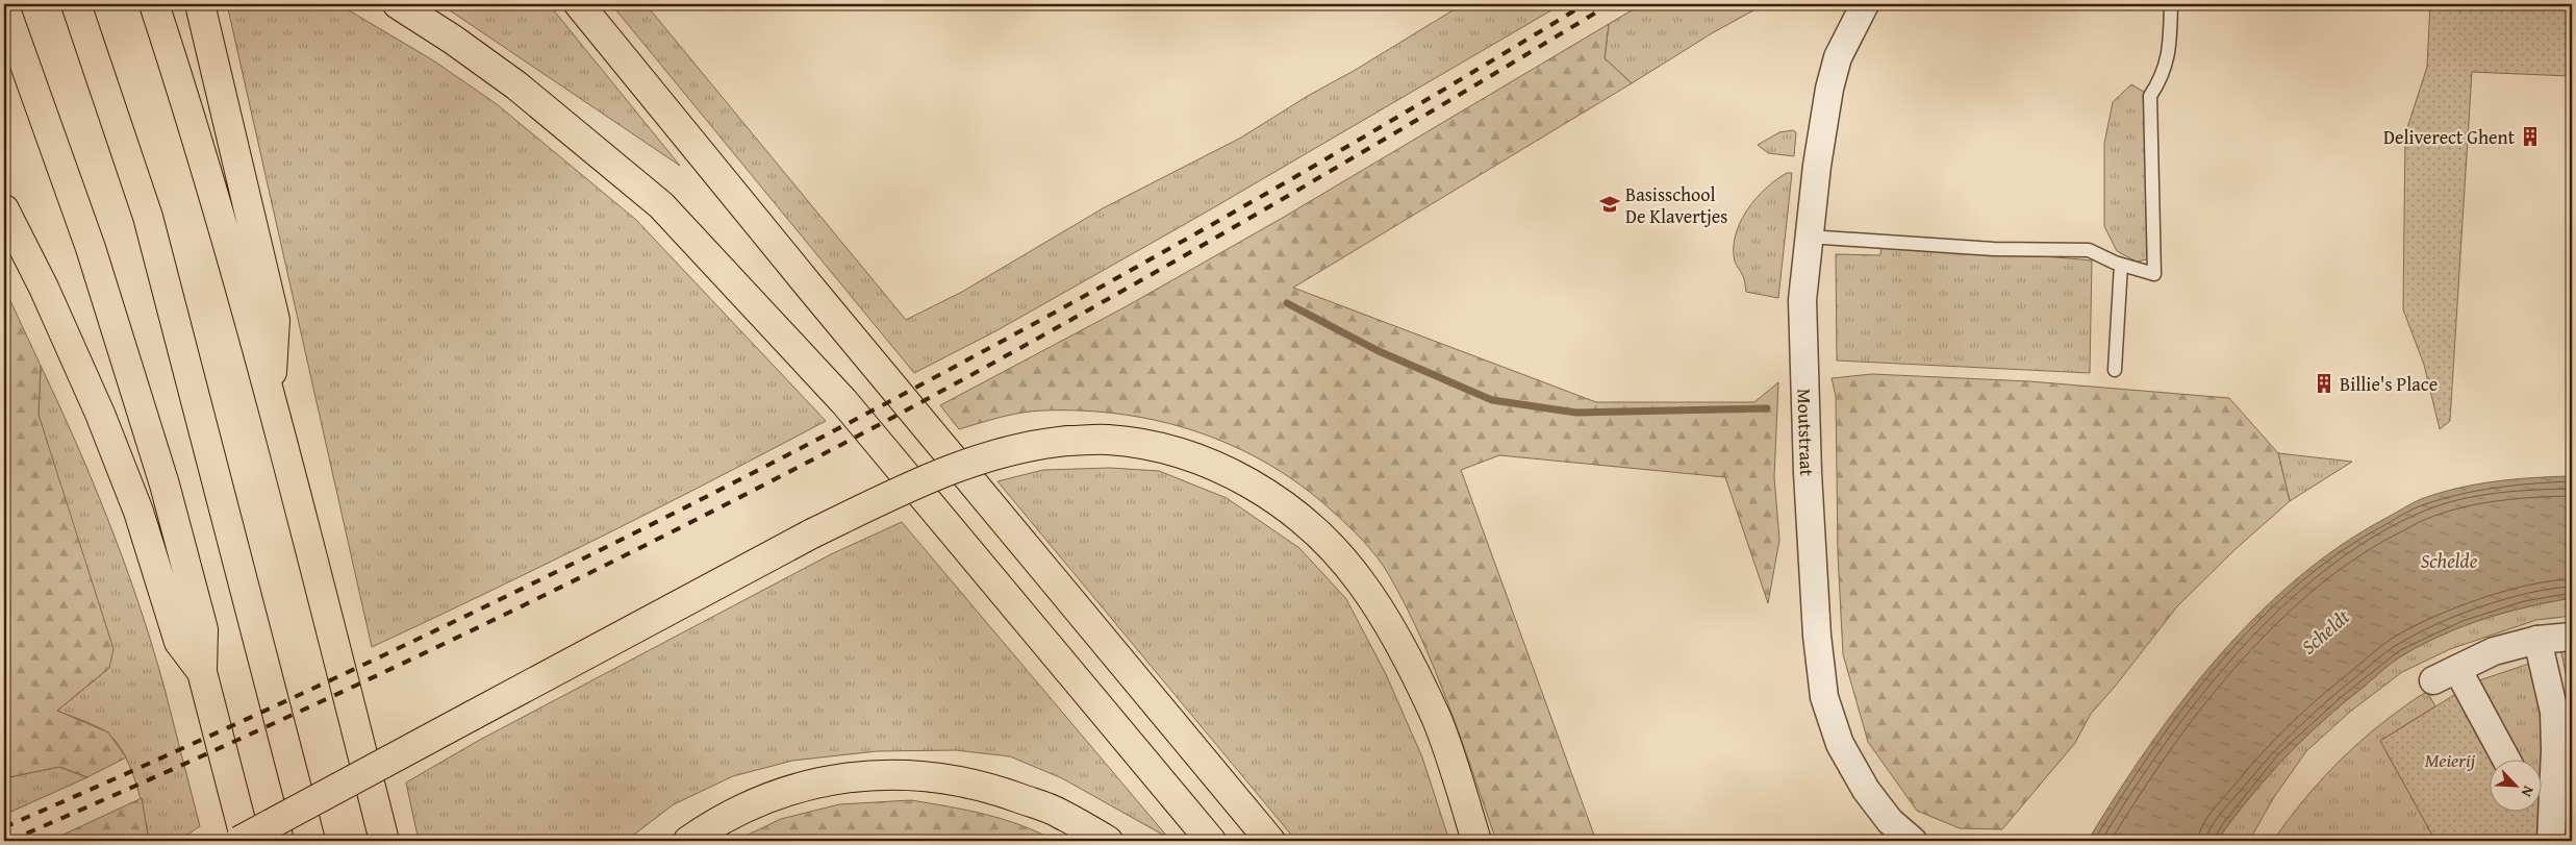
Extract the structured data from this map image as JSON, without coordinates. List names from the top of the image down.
{
  "streets": {
    "street": ["Moutstraat"]
  },
  "water": ["Schelde", "Scheldt"],
  "parks": ["Meierij"],
  "places": {
    "building": ["Deliverect Ghent", "Billie's Place"],
    "school or university": ["Basisschool De Klavertjes"]
  },
  "north": "bottom right"
}
